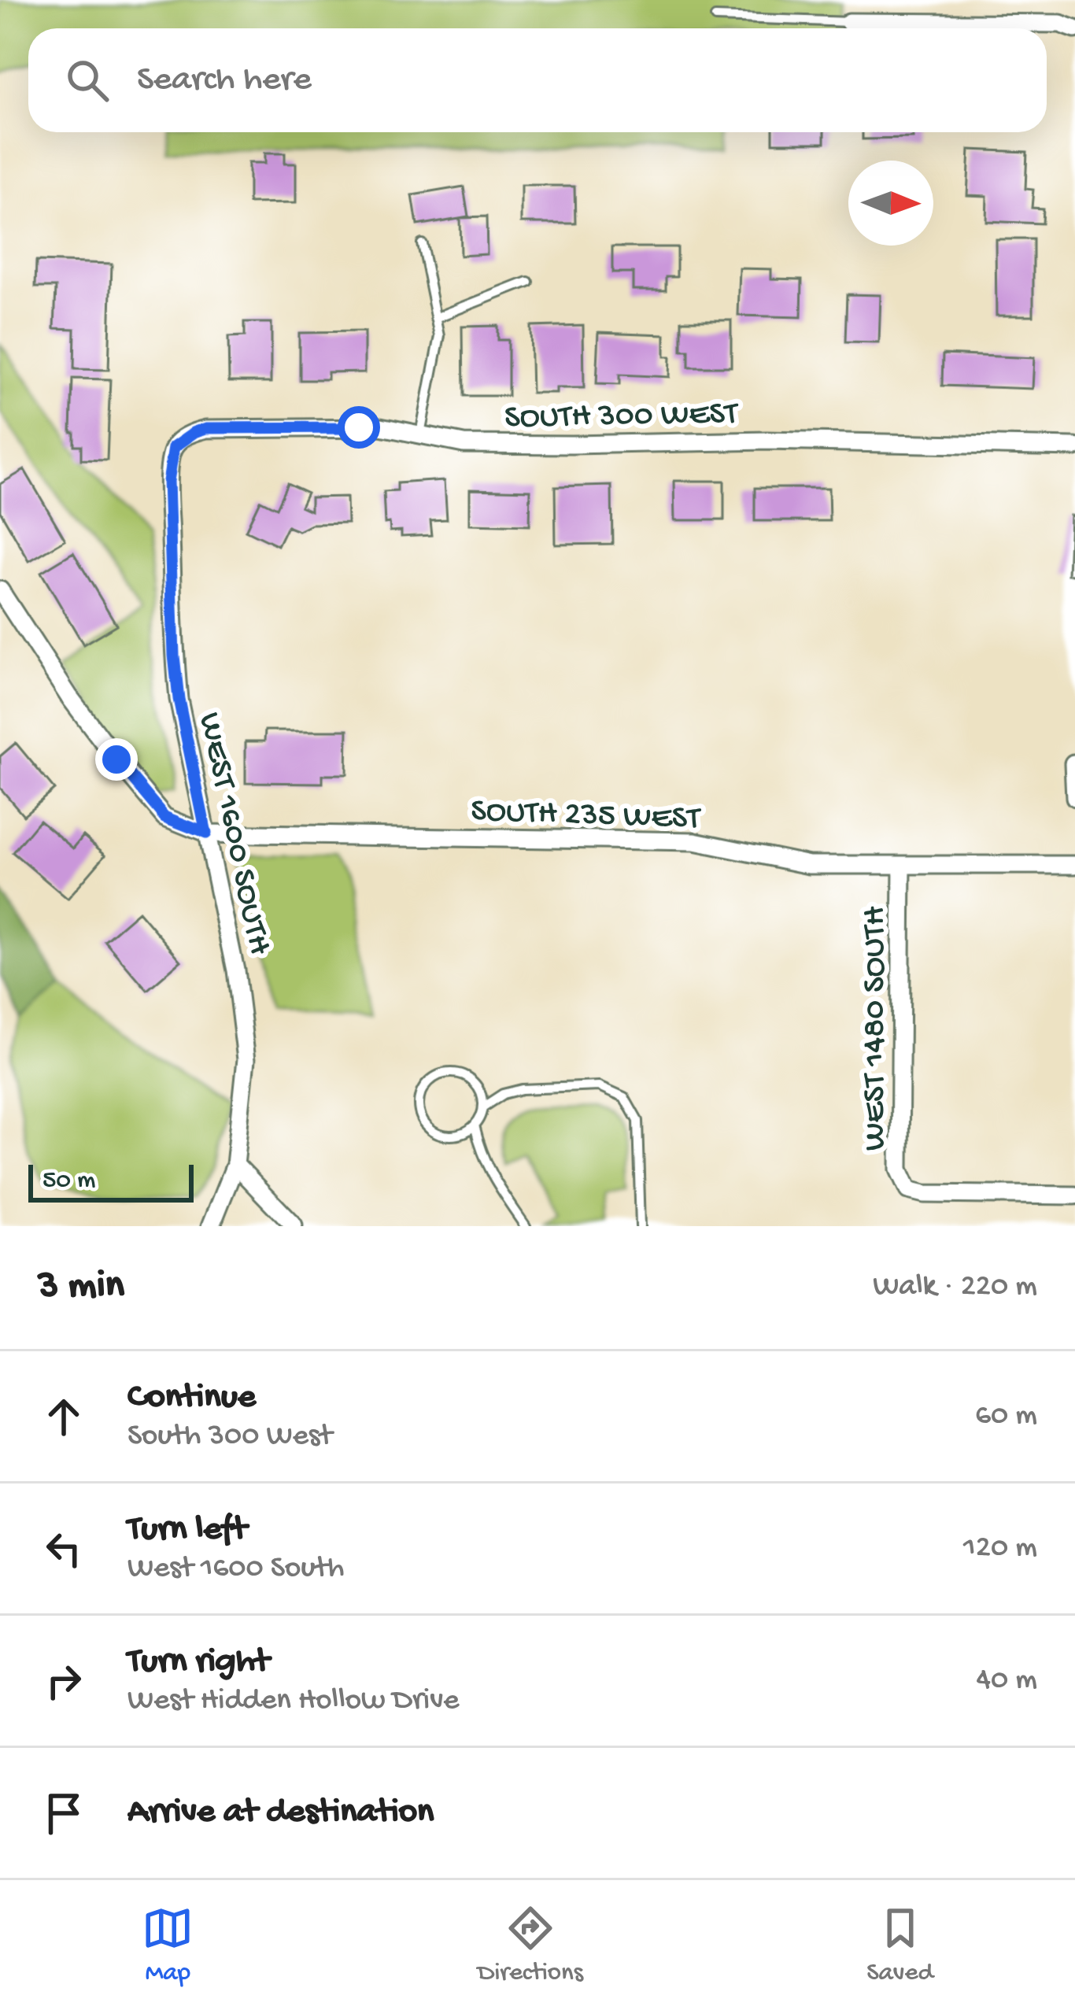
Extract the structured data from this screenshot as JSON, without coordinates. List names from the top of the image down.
{
  "streets": {
    "street": [
      "SOUTH 300 WEST",
      "SOUTH 235 WEST",
      "WEST 1600 SOUTH",
      "WEST 1480 SOUTH"
    ]
  },
  "crossings": [
    ["SOUTH 300 WEST", "WEST 1600 SOUTH"],
    ["SOUTH 235 WEST", "WEST 1600 SOUTH"],
    ["SOUTH 235 WEST", "WEST 1480 SOUTH"]
  ],
  "scale_bar": "50 m",
  "north": "right",
  "page": {
    "search": "Search here",
    "scale": "50 m",
    "heading": ["3 min", "Walk · 220 m"],
    "list": [
      ["Continue", "South 300 West", "60 m"],
      ["Turn left", "West 1600 South", "120 m"],
      ["Turn right", "West Hidden Hollow Drive", "40 m"],
      "Arrive at destination"
    ],
    "nav": ["Map", "Directions", "Saved"]
  }
}
